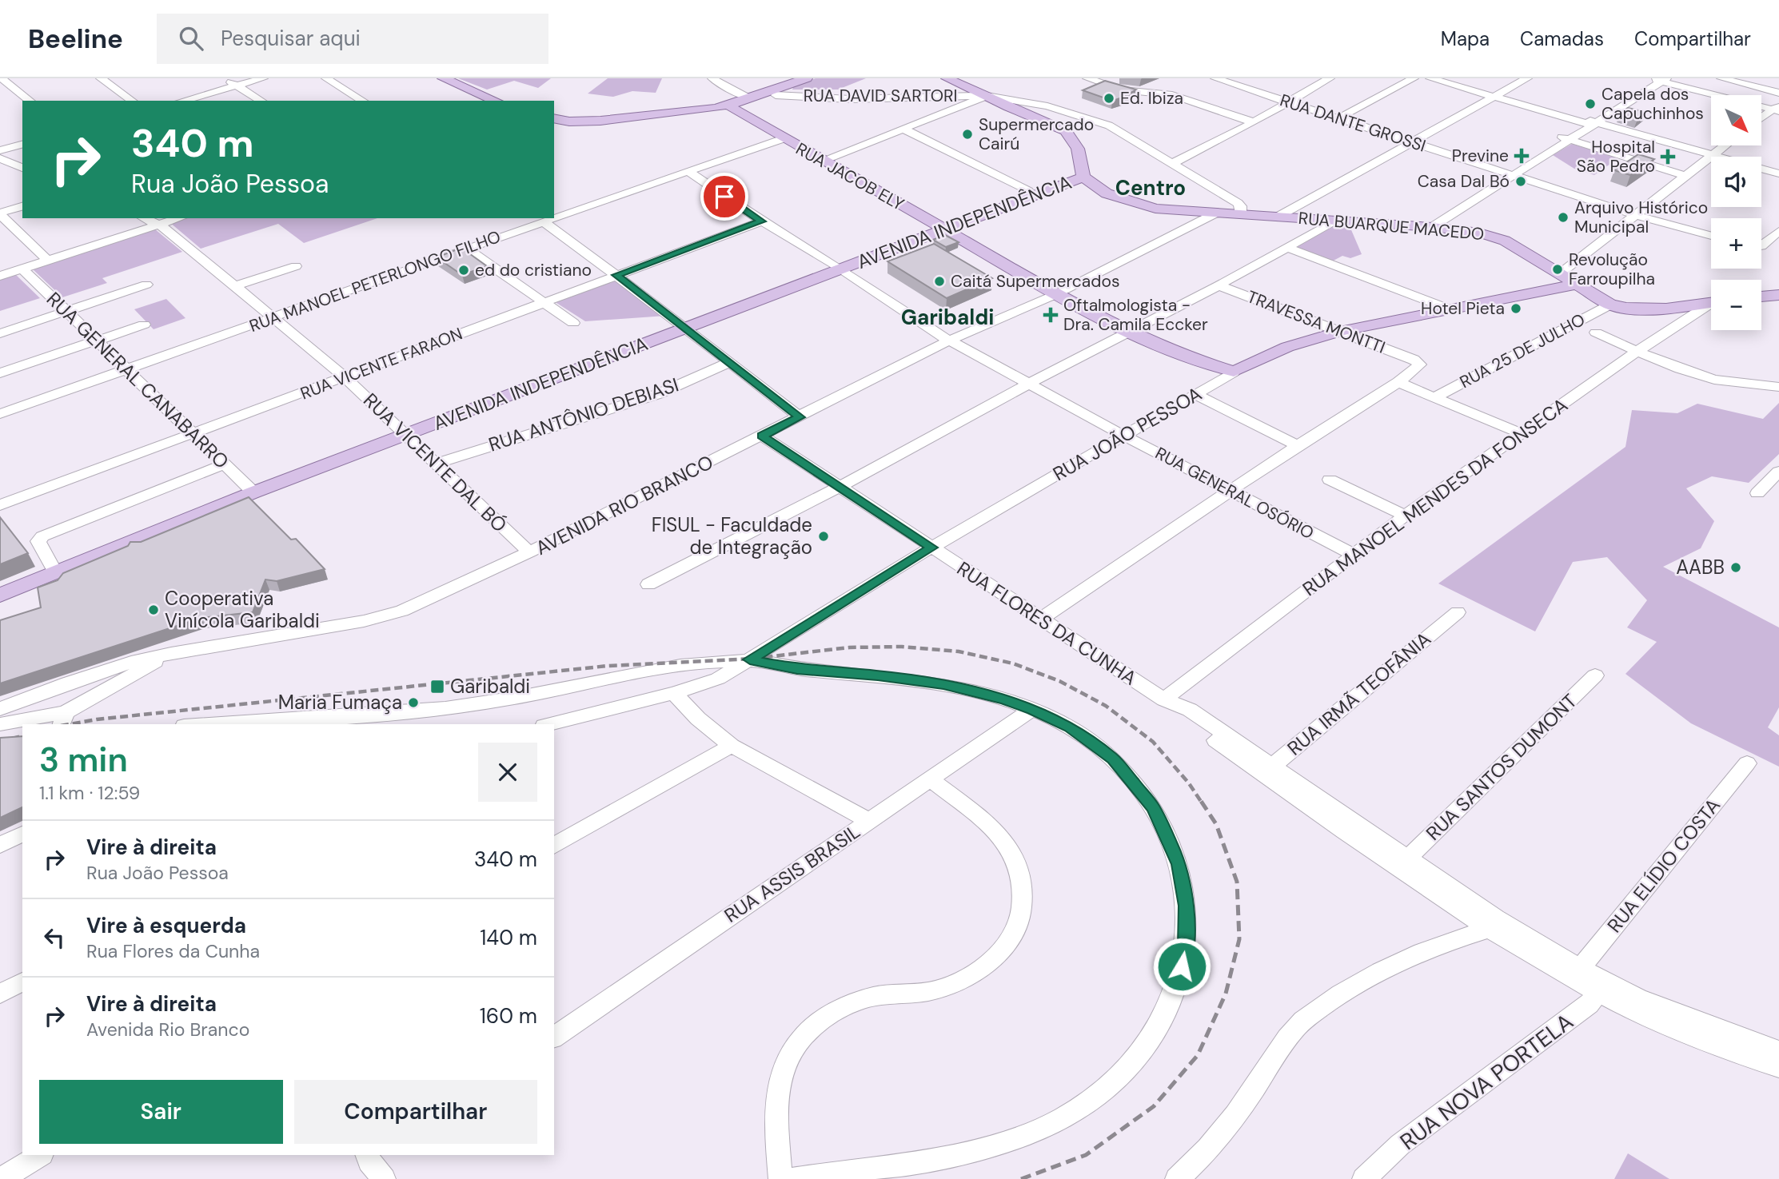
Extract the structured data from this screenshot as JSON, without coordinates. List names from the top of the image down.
{
  "streets": {
    "main road": [
      "RUA JACOB ELY",
      "AVENIDA INDEPENDÊNCIA",
      "RUA BUARQUE MACEDO",
      "RUA JOÃO PESSOA"
    ],
    "street": [
      "RUA DAVID SARTORI",
      "RUA DANTE GROSSI",
      "RUA MANOEL PETERLONGO FILHO",
      "TRAVESSA MONTTI",
      "RUA 25 DE JULHO",
      "RUA VICENTE FARAON",
      "RUA GENERAL CANABARRO",
      "RUA ANTÔNIO DEBIASI",
      "RUA VICENTE DAL BÓ",
      "RUA GENERAL OSÓRIO",
      "RUA MANOEL MENDES DA FONSECA",
      "AVENIDA RIO BRANCO",
      "RUA FLORES DA CUNHA",
      "RUA IRMÃ TEOFÂNIA",
      "RUA SANTOS DUMONT",
      "RUA ELÍDIO COSTA",
      "RUA ASSIS BRASIL",
      "RUA NOVA PORTELA"
    ]
  },
  "crossings": [
    ["RUA DAVID SARTORI", "RUA BUARQUE MACEDO"],
    ["RUA JACOB ELY", "AVENIDA INDEPENDÊNCIA"],
    ["RUA JACOB ELY", "RUA MANOEL PETERLONGO FILHO"],
    ["RUA JACOB ELY", "RUA JOÃO PESSOA"],
    ["RUA JACOB ELY", "AVENIDA RIO BRANCO"],
    ["AVENIDA INDEPENDÊNCIA", "RUA BUARQUE MACEDO"],
    ["AVENIDA INDEPENDÊNCIA", "RUA GENERAL CANABARRO"],
    ["AVENIDA INDEPENDÊNCIA", "RUA VICENTE DAL BÓ"],
    ["AVENIDA INDEPENDÊNCIA", "RUA GENERAL OSÓRIO"],
    ["RUA BUARQUE MACEDO", "RUA 25 DE JULHO"],
    ["RUA BUARQUE MACEDO", "RUA JOÃO PESSOA"],
    ["RUA BUARQUE MACEDO", "AVENIDA RIO BRANCO"],
    ["RUA MANOEL PETERLONGO FILHO", "RUA GENERAL CANABARRO"],
    ["RUA MANOEL PETERLONGO FILHO", "RUA VICENTE DAL BÓ"],
    ["RUA MANOEL PETERLONGO FILHO", "RUA GENERAL OSÓRIO"],
    ["TRAVESSA MONTTI", "RUA JOÃO PESSOA"],
    ["RUA VICENTE FARAON", "RUA GENERAL CANABARRO"],
    ["RUA VICENTE FARAON", "RUA VICENTE DAL BÓ"],
    ["RUA VICENTE FARAON", "RUA GENERAL OSÓRIO"],
    ["RUA ANTÔNIO DEBIASI", "RUA VICENTE DAL BÓ"],
    ["RUA JOÃO PESSOA", "RUA GENERAL OSÓRIO"],
    ["RUA JOÃO PESSOA", "RUA FLORES DA CUNHA"],
    ["RUA VICENTE DAL BÓ", "AVENIDA RIO BRANCO"],
    ["RUA GENERAL OSÓRIO", "RUA MANOEL MENDES DA FONSECA"],
    ["RUA GENERAL OSÓRIO", "AVENIDA RIO BRANCO"],
    ["RUA MANOEL MENDES DA FONSECA", "RUA FLORES DA CUNHA"],
    ["AVENIDA RIO BRANCO", "RUA FLORES DA CUNHA"],
    ["RUA FLORES DA CUNHA", "RUA IRMÃ TEOFÂNIA"],
    ["RUA FLORES DA CUNHA", "RUA SANTOS DUMONT"],
    ["RUA FLORES DA CUNHA", "RUA ELÍDIO COSTA"],
    ["RUA FLORES DA CUNHA", "RUA NOVA PORTELA"]
  ],
  "districts": ["Centro", "Garibaldi"],
  "places": {
    "other": [
      "Ed. Ibiza",
      "Capela dos Capuchinhos",
      "Supermercado Cairú",
      "Casa Dal Bó",
      "Arquivo Histórico Municipal",
      "Revolução Farroupilha",
      "ed do cristiano",
      "Caitá Supermercados",
      "Hotel Pieta",
      "FISUL - Faculdade de Integração",
      "AABB",
      "Cooperativa Vinícola Garibaldi",
      "Maria Fumaça"
    ],
    "health": ["Previne", "Hospital São Pedro", "Oftalmologista - Dra. Camila Eccker"],
    "transit": ["Garibaldi"]
  },
  "north": "bottom right",
  "page": {
    "header": "Beeline",
    "search": "Pesquisar aqui",
    "nav": ["Mapa", "Camadas", "Compartilhar"],
    "map_buttons": ["+", "−"],
    "turn": ["340 m", "Rua João Pessoa"],
    "heading": ["3 min", "1.1 km · 12:59"],
    "list": [
      {
        "name": "Vire à direita",
        "note": "Rua João Pessoa",
        "value": "340 m"
      },
      {
        "name": "Vire à esquerda",
        "note": "Rua Flores da Cunha",
        "value": "140 m"
      },
      {
        "name": "Vire à direita",
        "note": "Avenida Rio Branco",
        "value": "160 m"
      }
    ],
    "buttons": ["Sair", "Compartilhar"]
  }
}
